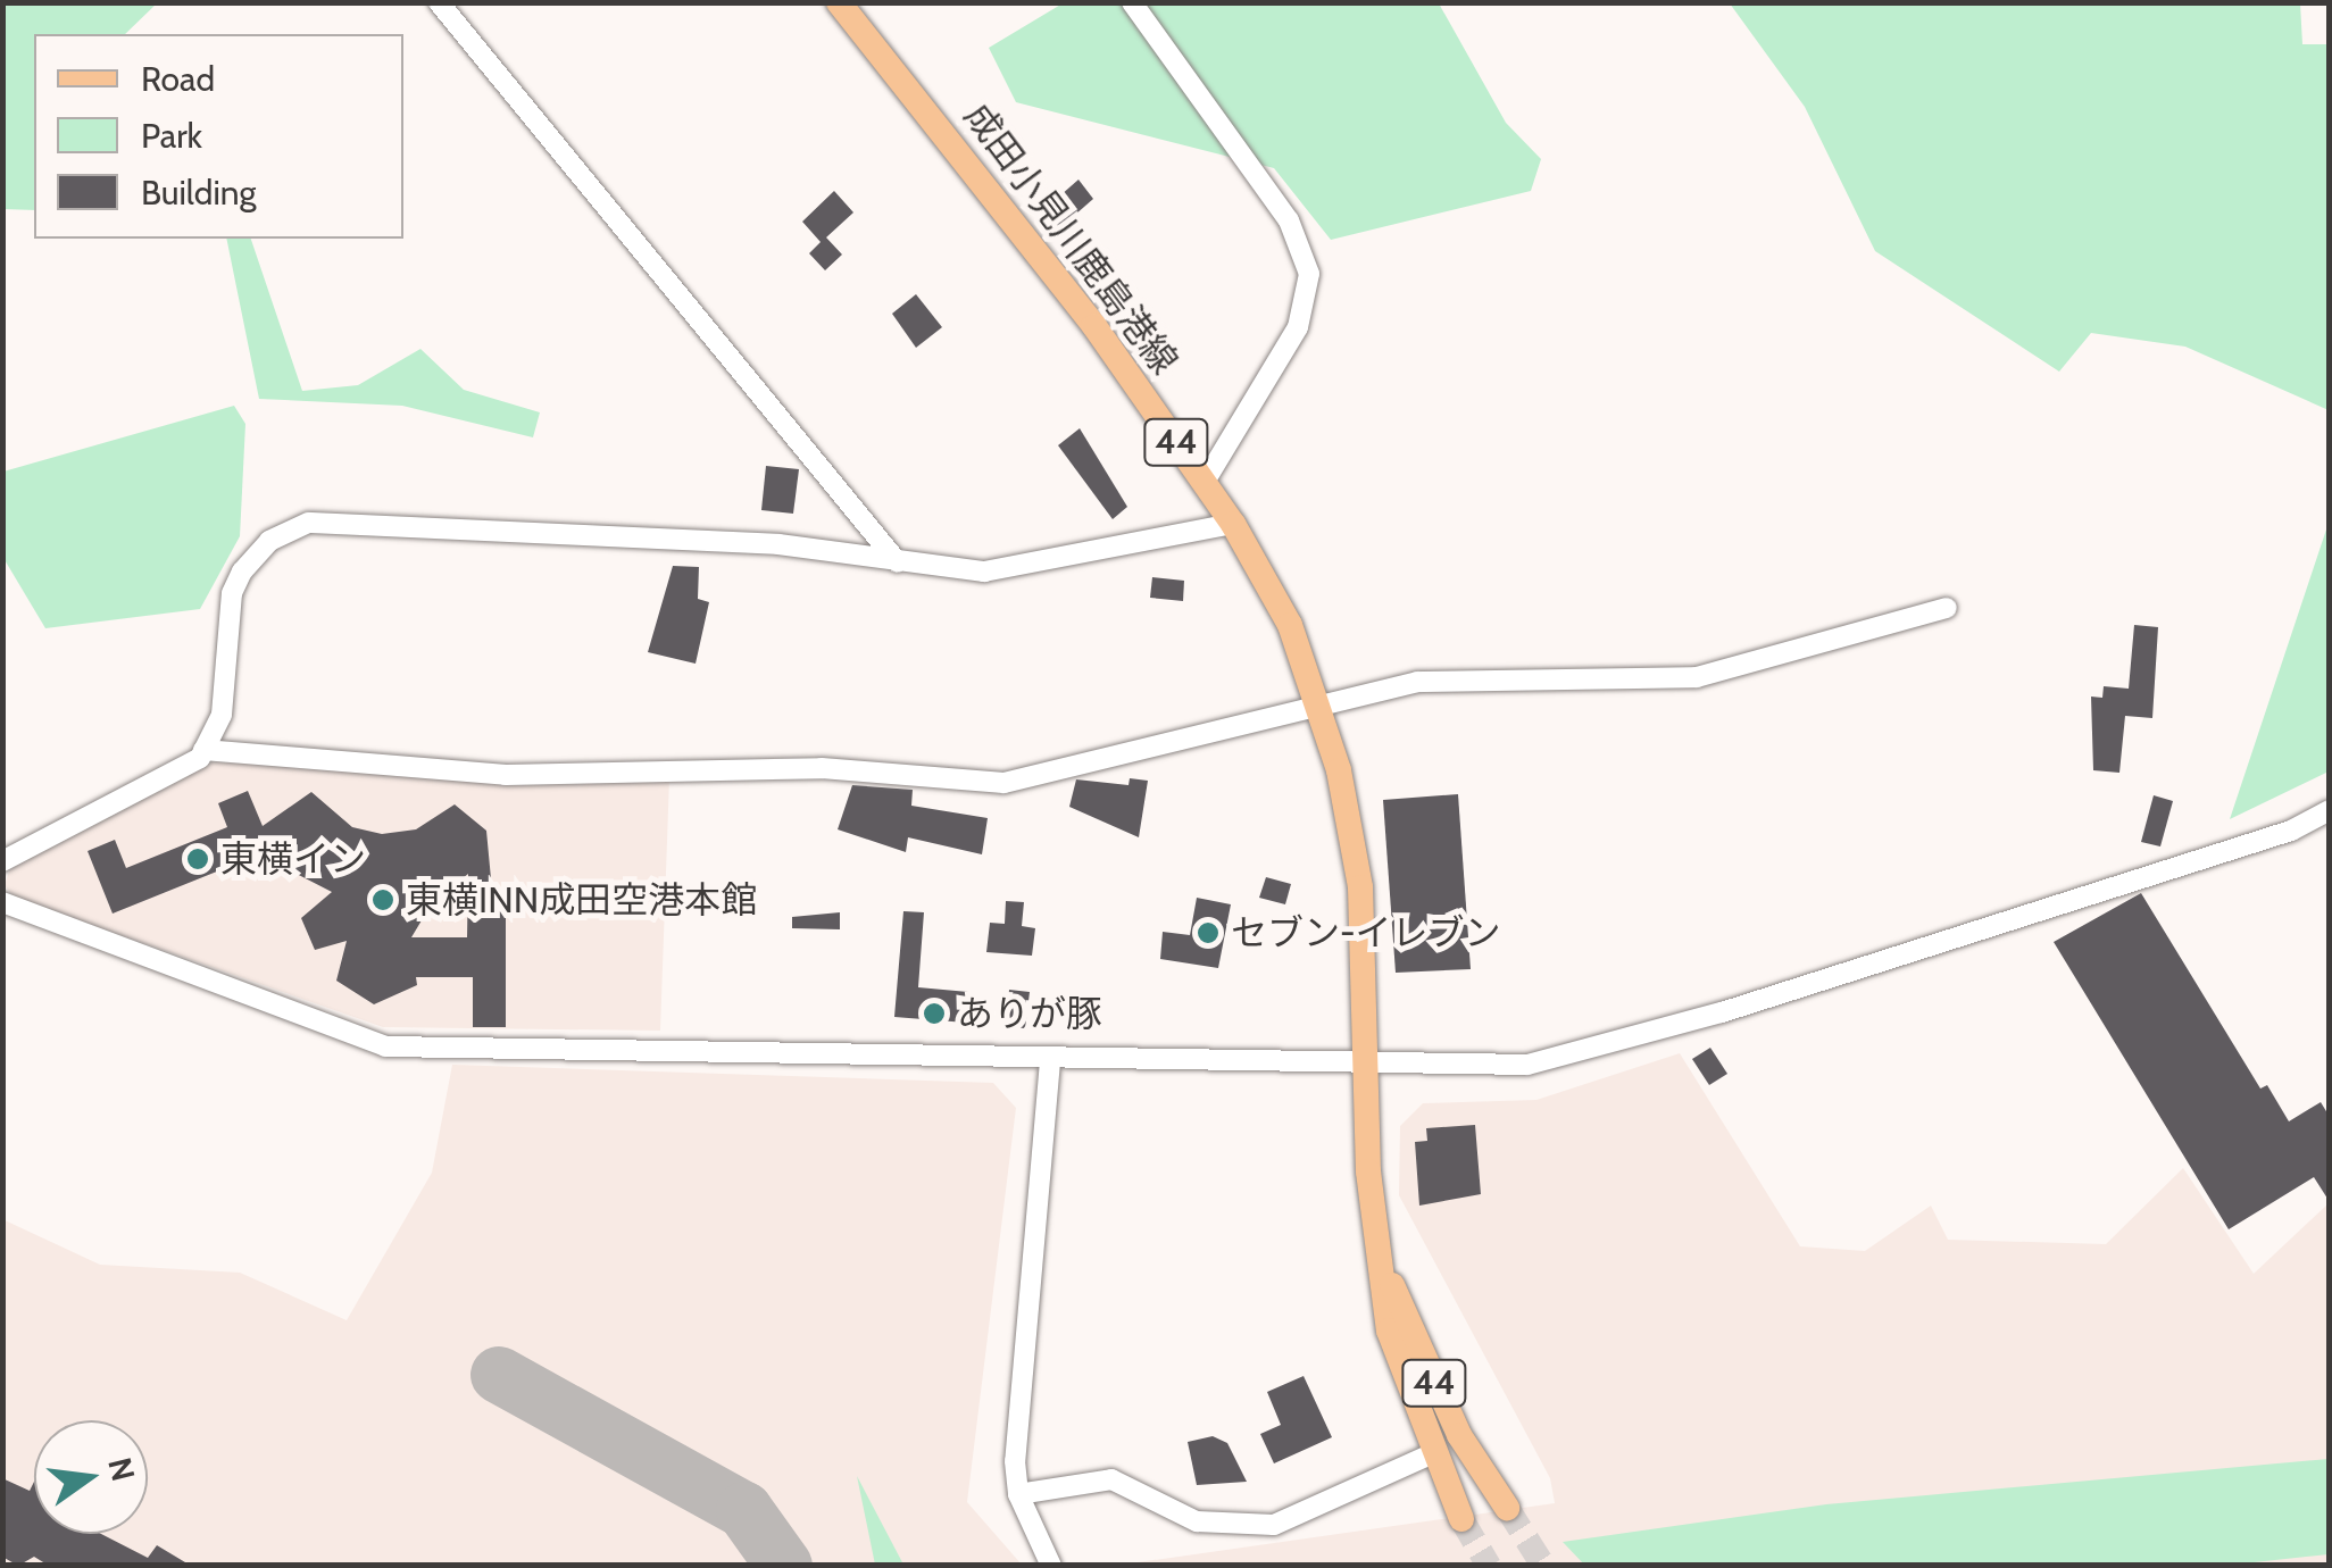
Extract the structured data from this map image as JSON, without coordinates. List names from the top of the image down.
{
  "streets": {
    "main road": ["成田小見川鹿島港線", "44"]
  },
  "places": [
    "東横イン",
    "東横INN成田空港本館",
    "セブン-イレブン",
    "ありが豚"
  ],
  "legend": ["Road", "Park", "Building"],
  "north": "right"
}
